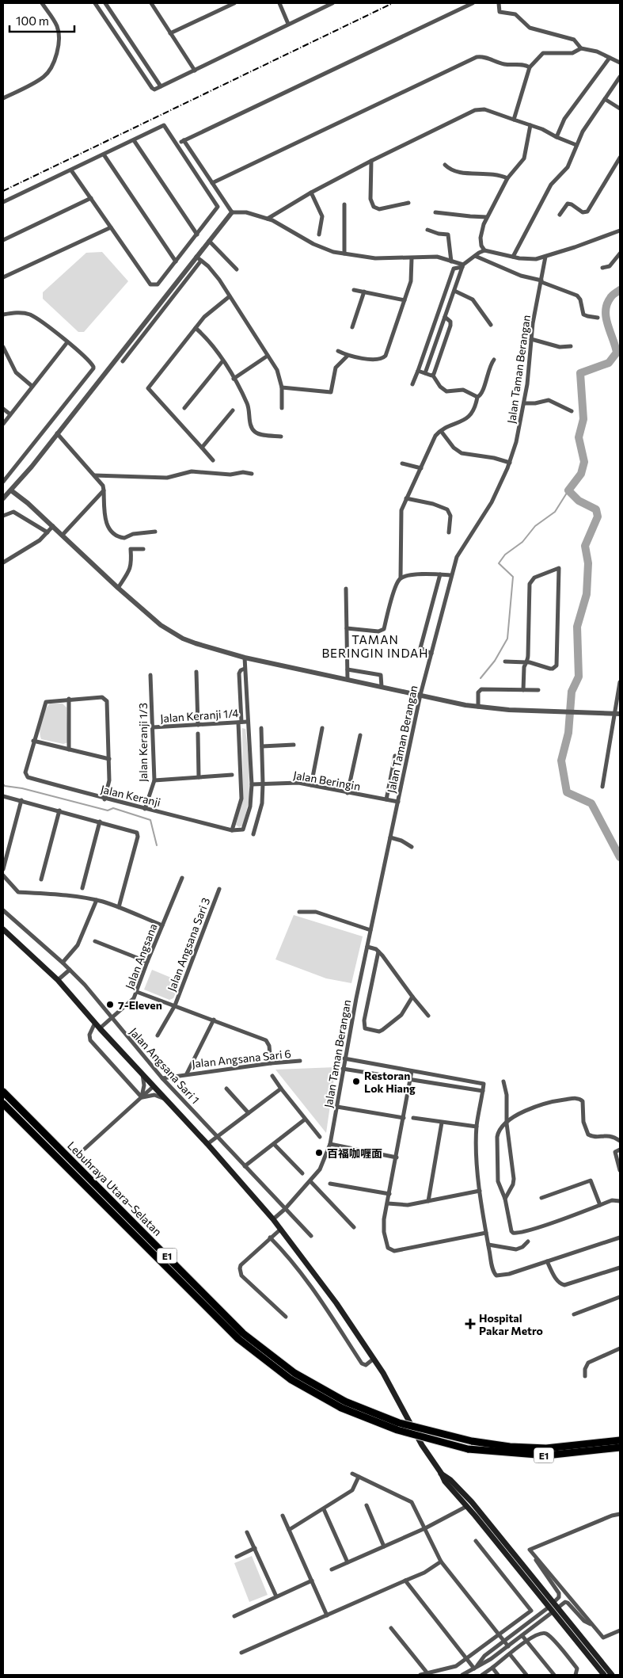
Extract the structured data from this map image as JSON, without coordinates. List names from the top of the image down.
{
  "streets": {
    "highway": ["Lebuhraya Utara–Selatan", "E1"],
    "street": [
      "Jalan Taman Berangan",
      "Jalan Keranji 1/4",
      "Jalan Keranji 1/3",
      "Jalan Beringin",
      "Jalan Keranji",
      "Jalan Angsana Sari 3",
      "Jalan Angsana",
      "Jalan Angsana Sari 6",
      "Jalan Angsana Sari 1"
    ]
  },
  "crossings": [
    ["Jalan Taman Berangan", "Jalan Beringin"],
    ["Jalan Taman Berangan", "Jalan Angsana Sari 1"],
    ["Jalan Keranji 1/4", "Jalan Keranji 1/3"],
    ["Jalan Keranji 1/3", "Jalan Keranji"],
    ["Jalan Beringin", "Jalan Keranji"],
    ["Jalan Angsana", "Jalan Angsana Sari 1"],
    ["Jalan Angsana Sari 6", "Jalan Angsana Sari 1"]
  ],
  "districts": ["TAMAN BERINGIN INDAH"],
  "places": {
    "other": ["7-Eleven", "Restoran Lok Hiang", "百福咖喱面"],
    "health": ["Hospital Pakar Metro"]
  },
  "scale_bar": "100 m"
}
